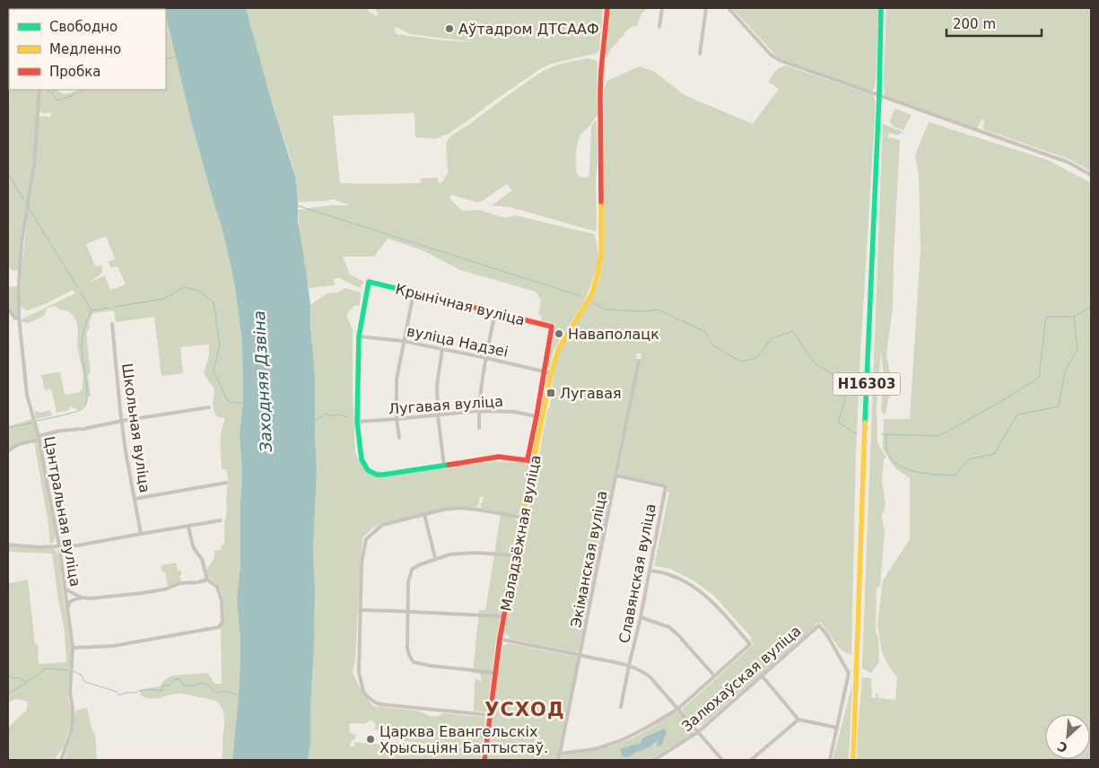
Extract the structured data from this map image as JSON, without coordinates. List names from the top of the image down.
{
  "streets": {
    "main road": ["Крынічная вуліца", "Н16303", "Маладзёжная вуліца"],
    "street": [
      "вуліца Надзеі",
      "Лугавая вуліца",
      "Школьная вуліца",
      "Цэнтральная вуліца",
      "Экіманская вуліца",
      "Славянская вуліца",
      "Залюхаўская вуліца"
    ]
  },
  "crossings": [
    ["Крынічная вуліца", "вуліца Надзеі"],
    ["вуліца Надзеі", "Маладзёжная вуліца"],
    ["Экіманская вуліца", "Славянская вуліца"]
  ],
  "districts": ["УСХОД"],
  "water": ["Заходняя Дзвіна"],
  "places": {
    "other": ["Аўтадром ДТСААФ", "Наваполацк", "Царква Евангельскіх Хрысьціян Баптыстаў."],
    "transit": ["Лугавая"]
  },
  "legend": ["Свободно", "Медленно", "Пробка"],
  "scale_bar": "200 m",
  "north": "bottom left"
}
